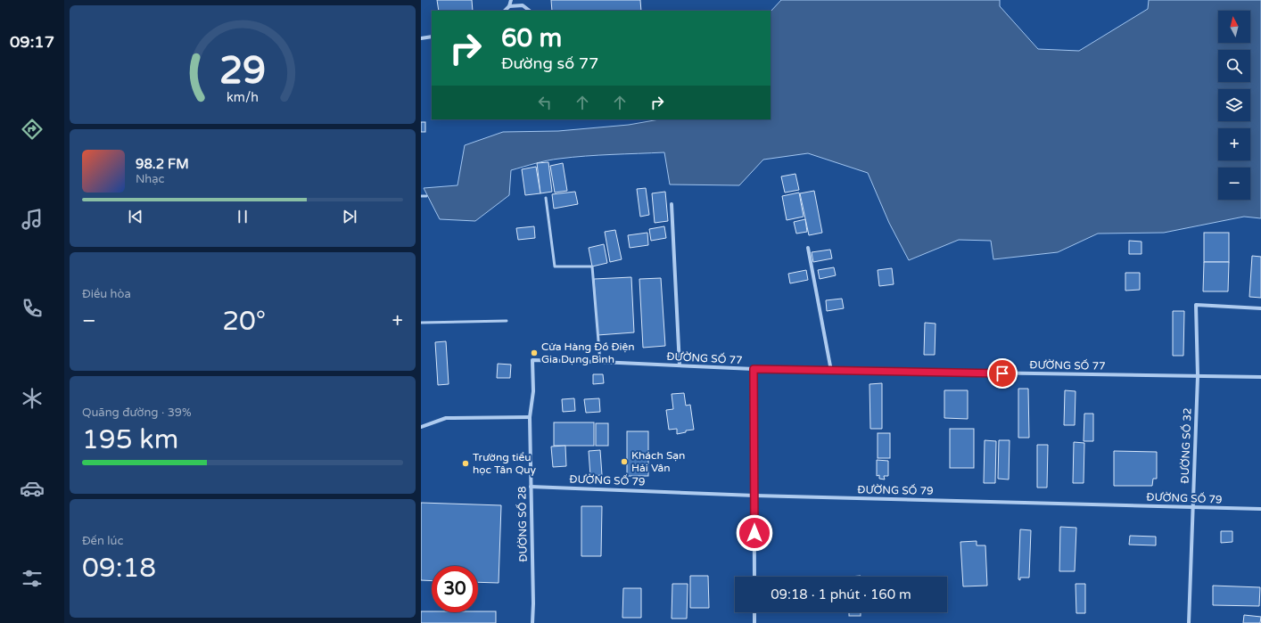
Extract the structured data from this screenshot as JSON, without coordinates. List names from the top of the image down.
{
  "streets": {
    "street": [
      "ĐƯỜNG SỐ 77",
      "ĐƯỜNG SỐ 32",
      "ĐƯỜNG SỐ 79",
      "ĐƯỜNG SỐ 28"
    ]
  },
  "crossings": [
    ["ĐƯỜNG SỐ 77", "ĐƯỜNG SỐ 32"],
    ["ĐƯỜNG SỐ 77", "ĐƯỜNG SỐ 28"],
    ["ĐƯỜNG SỐ 32", "ĐƯỜNG SỐ 79"],
    ["ĐƯỜNG SỐ 79", "ĐƯỜNG SỐ 28"]
  ],
  "places": ["Cửa Hàng Đồ Điện Gia Dụng Bình", "Khách Sạn Hải Vân", "Trường tiểu học Tân Quy"],
  "north": "top",
  "page": {
    "tabs": "09:17",
    "map_buttons": ["+", "−"],
    "turn": ["60 m", "Đường số 77"],
    "song": ["98.2 FM", "Nhạc"],
    "tile": [
      "Điều hòa",
      ["Quãng đường · 39%", "195 km"],
      ["Đến lúc", "09:18"]
    ],
    "heat": ["−", "20°", "+"],
    "limit": "30",
    "trip": "09:18 · 1 phút · 160 m",
    "gauge": ["29", "km/h"]
  }
}
